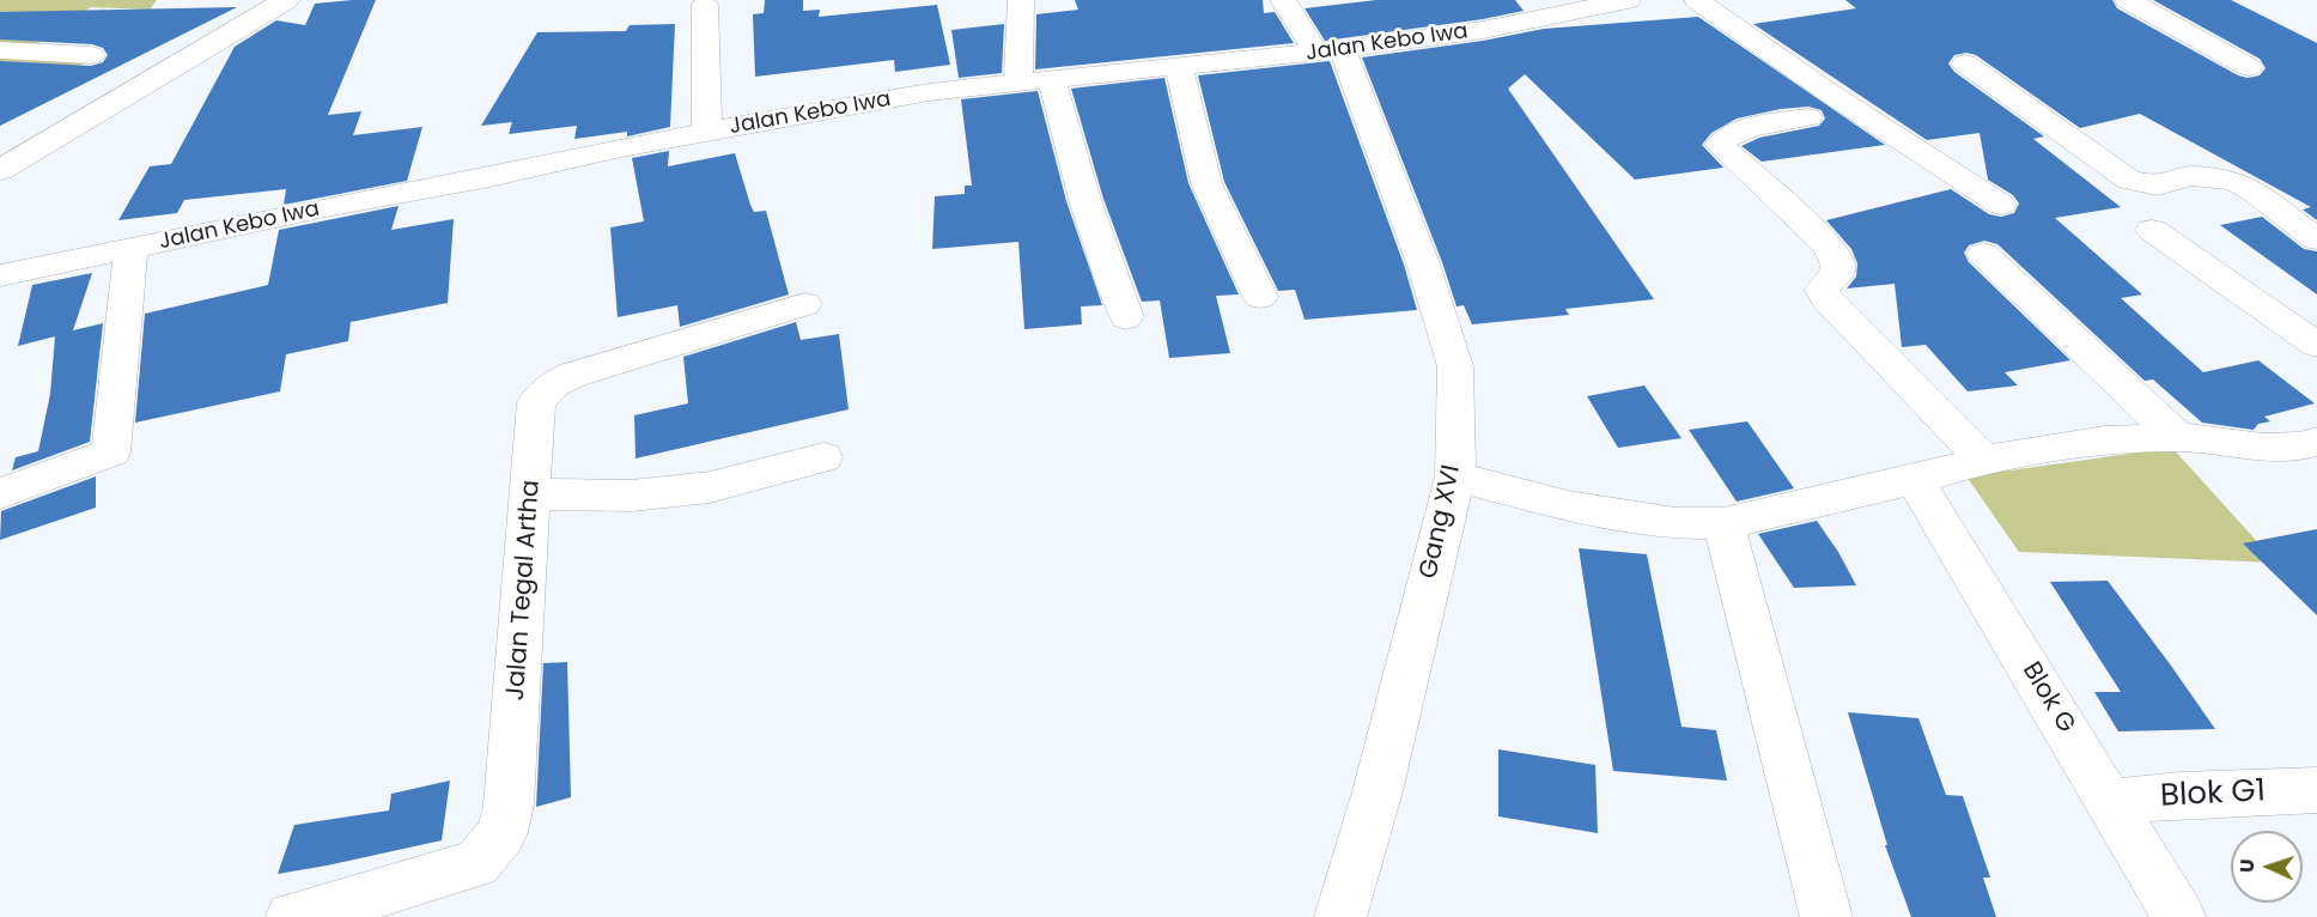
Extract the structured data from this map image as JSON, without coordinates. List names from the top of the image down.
{
  "streets": {
    "street": [
      "Jalan Kebo Iwa",
      "Gang XVI",
      "Jalan Tegal Artha",
      "Blok G",
      "Blok G1"
    ]
  },
  "crossings": [
    ["Jalan Kebo Iwa", "Gang XVI"],
    ["Blok G", "Blok G1"]
  ],
  "north": "left"
}
